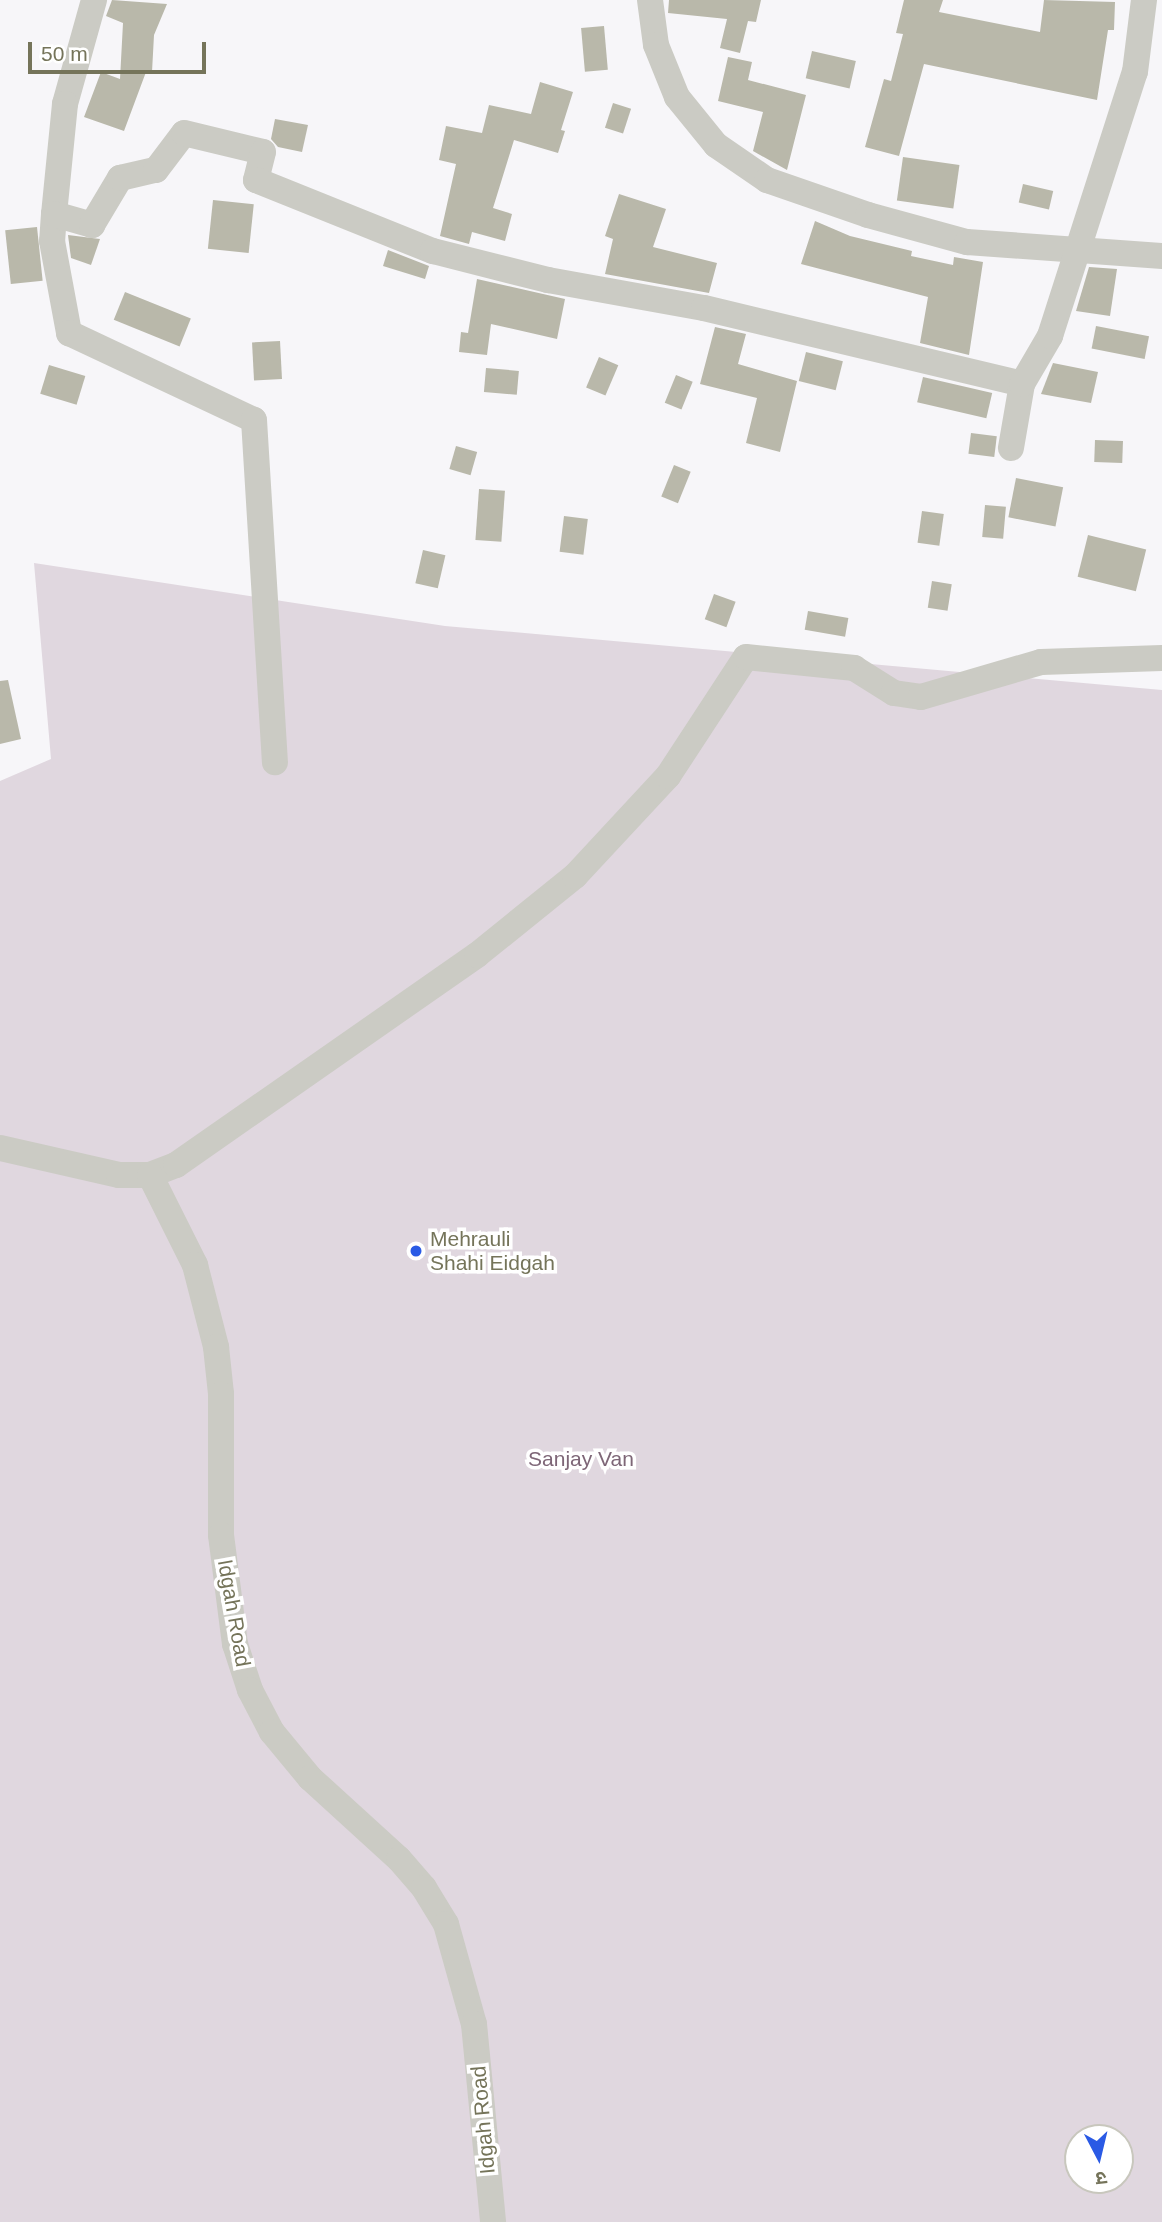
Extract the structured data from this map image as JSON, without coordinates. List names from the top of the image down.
{
  "streets": {
    "street": ["Idgah Road"]
  },
  "parks": ["Sanjay Van"],
  "places": ["Mehrauli Shahi Eidgah"],
  "scale_bar": "50 m",
  "north": "bottom"
}
